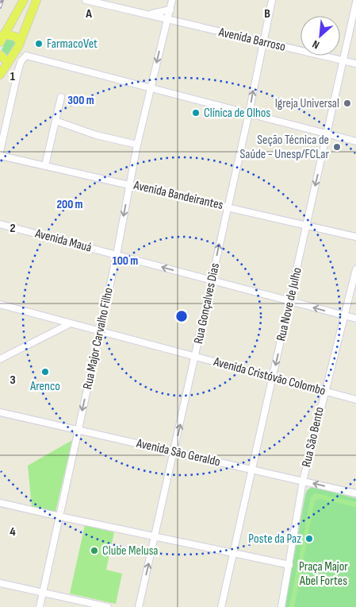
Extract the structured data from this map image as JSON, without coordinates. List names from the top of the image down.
{
  "streets": {
    "street": [
      "Avenida Barroso",
      "Avenida Bandeirantes",
      "Avenida Mauá",
      "Rua Gonçalves Dias",
      "Rua Nove de Julho",
      "Rua Major Carvalho Filho",
      "Avenida Cristóvão Colombo",
      "Rua São Bento",
      "Avenida São Geraldo"
    ]
  },
  "crossings": [
    ["Avenida Barroso", "Rua Gonçalves Dias"],
    ["Avenida Barroso", "Rua Nove de Julho"],
    ["Avenida Barroso", "Rua Major Carvalho Filho"],
    ["Avenida Bandeirantes", "Rua Gonçalves Dias"],
    ["Avenida Bandeirantes", "Rua Nove de Julho"],
    ["Avenida Bandeirantes", "Rua Major Carvalho Filho"],
    ["Avenida Mauá", "Rua Gonçalves Dias"],
    ["Avenida Mauá", "Rua Nove de Julho"],
    ["Avenida Mauá", "Rua Major Carvalho Filho"],
    ["Avenida Mauá", "Rua São Bento"],
    ["Rua Gonçalves Dias", "Avenida Cristóvão Colombo"],
    ["Rua Gonçalves Dias", "Avenida São Geraldo"],
    ["Rua Nove de Julho", "Avenida Cristóvão Colombo"],
    ["Rua Nove de Julho", "Avenida São Geraldo"],
    ["Rua Major Carvalho Filho", "Avenida Cristóvão Colombo"],
    ["Rua Major Carvalho Filho", "Avenida São Geraldo"],
    ["Avenida Cristóvão Colombo", "Rua São Bento"],
    ["Rua São Bento", "Avenida São Geraldo"]
  ],
  "one_way": ["Avenida Mauá", "Rua Gonçalves Dias", "Rua Major Carvalho Filho"],
  "parks": ["Praça Major Abel Fortes"],
  "places": [
    "FarmacoVet",
    "Igreja Universal",
    "Clínica de Olhos",
    "Seção Técnica de Saúde - Unesp/FCLar",
    "Arenco",
    "Poste da Paz",
    "Clube Melusa"
  ],
  "north": "bottom left",
  "grid": {
    "columns": ["A", "B"],
    "rows": [
      "1",
      "2",
      "3",
      "4"
    ]
  },
  "rings": ["300 m", "200 m", "100 m"]
}
